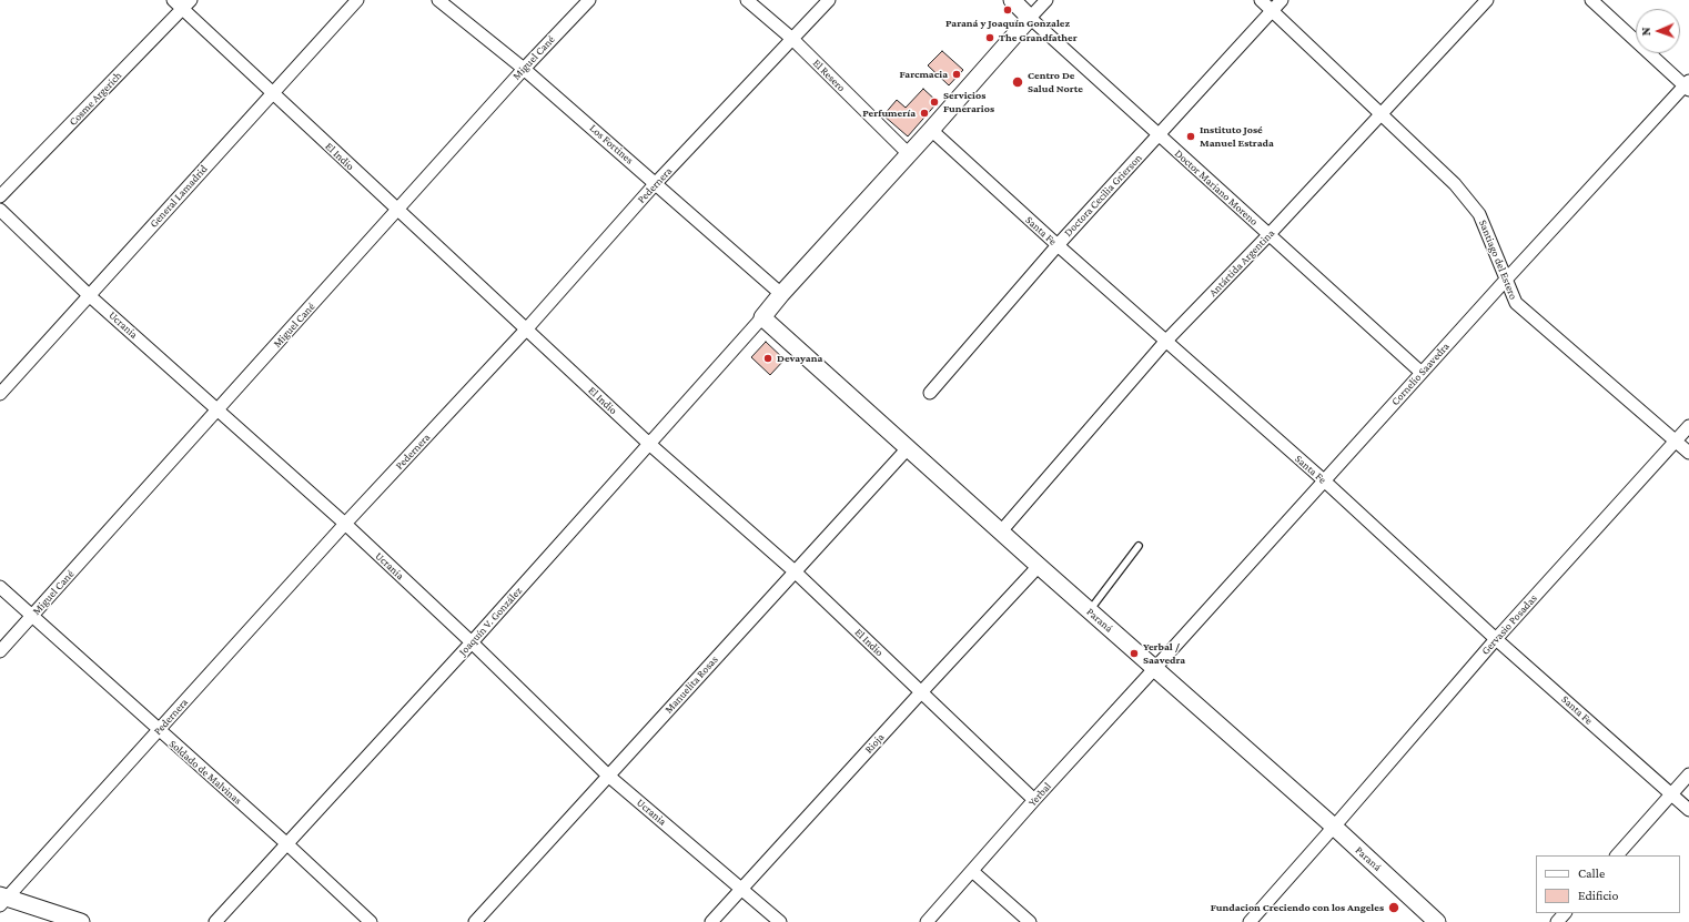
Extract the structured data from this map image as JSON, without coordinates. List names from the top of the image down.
{
  "streets": {
    "street": [
      "Miguel Cané",
      "El Resero",
      "Cosme Argerich",
      "Los Fortines",
      "El Indio",
      "Pedernera",
      "Doctor Mariano Moreno",
      "Doctora Cecilia Grierson",
      "General Lamadrid",
      "Santa Fe",
      "Santiago del Estero",
      "Antártida Argentina",
      "Ucrania",
      "Cornelio Saavedra",
      "Paraná",
      "Joaquín V. González",
      "Gervasio Posadas",
      "Manuelita Rosas",
      "Rioja",
      "Soldado de Malvinas",
      "Yerbal"
    ]
  },
  "crossings": [
    ["Miguel Cané", "Los Fortines"],
    ["Miguel Cané", "El Indio"],
    ["Miguel Cané", "Ucrania"],
    ["Miguel Cané", "Soldado de Malvinas"],
    ["El Resero", "Pedernera"],
    ["Cosme Argerich", "El Indio"],
    ["Los Fortines", "Pedernera"],
    ["El Indio", "Pedernera"],
    ["El Indio", "General Lamadrid"],
    ["El Indio", "Joaquín V. González"],
    ["El Indio", "Manuelita Rosas"],
    ["El Indio", "Rioja"],
    ["El Indio", "Yerbal"],
    ["Pedernera", "Ucrania"],
    ["Pedernera", "Soldado de Malvinas"],
    ["Doctor Mariano Moreno", "Doctora Cecilia Grierson"],
    ["Doctor Mariano Moreno", "Antártida Argentina"],
    ["Doctor Mariano Moreno", "Cornelio Saavedra"],
    ["Doctora Cecilia Grierson", "Santa Fe"],
    ["Doctora Cecilia Grierson", "Santiago del Estero"],
    ["General Lamadrid", "Ucrania"],
    ["Santa Fe", "Antártida Argentina"],
    ["Santa Fe", "Cornelio Saavedra"],
    ["Santa Fe", "Gervasio Posadas"],
    ["Santiago del Estero", "Antártida Argentina"],
    ["Santiago del Estero", "Cornelio Saavedra"],
    ["Santiago del Estero", "Gervasio Posadas"],
    ["Antártida Argentina", "Paraná"],
    ["Ucrania", "Joaquín V. González"],
    ["Ucrania", "Manuelita Rosas"],
    ["Ucrania", "Rioja"],
    ["Cornelio Saavedra", "Paraná"],
    ["Cornelio Saavedra", "Yerbal"],
    ["Paraná", "Joaquín V. González"],
    ["Paraná", "Gervasio Posadas"],
    ["Paraná", "Manuelita Rosas"],
    ["Paraná", "Rioja"],
    ["Paraná", "Yerbal"],
    ["Joaquín V. González", "Soldado de Malvinas"]
  ],
  "places": [
    "Paraná y Joaquín Gonzalez",
    "The Grandfather",
    "Farcmacia",
    "Centro De Salud Norte",
    "Servicios Funerarios",
    "Perfumería",
    "Instituto José Manuel Estrada",
    "Devayana",
    "Yerbal / Saavedra",
    "Fundacion Creciendo con los Angeles"
  ],
  "legend": ["Calle", "Edificio"],
  "north": "left"
}
